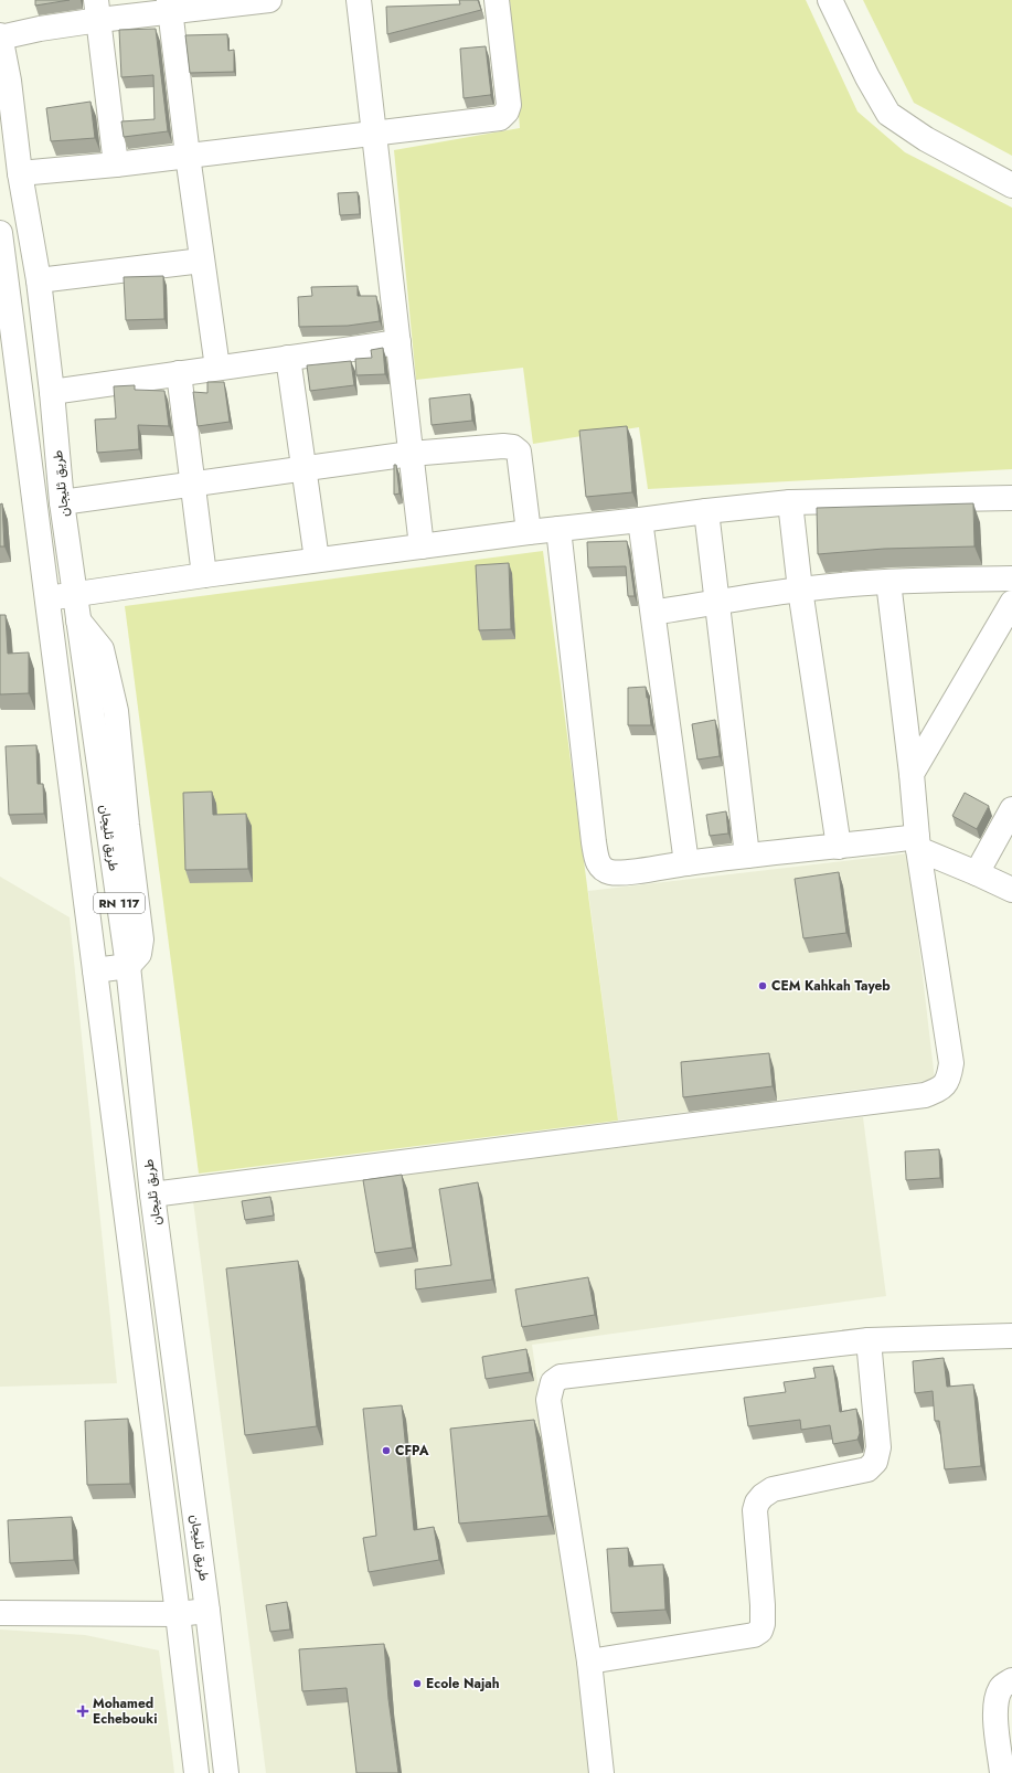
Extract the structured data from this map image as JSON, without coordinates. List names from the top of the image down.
{
  "streets": {
    "street": ["طريق ثليجان", "RN 117"]
  },
  "places": {
    "other": ["CEM Kahkah Tayeb", "CFPA", "Ecole Najah"],
    "health": ["Mohamed Echebouki"]
  }
}
